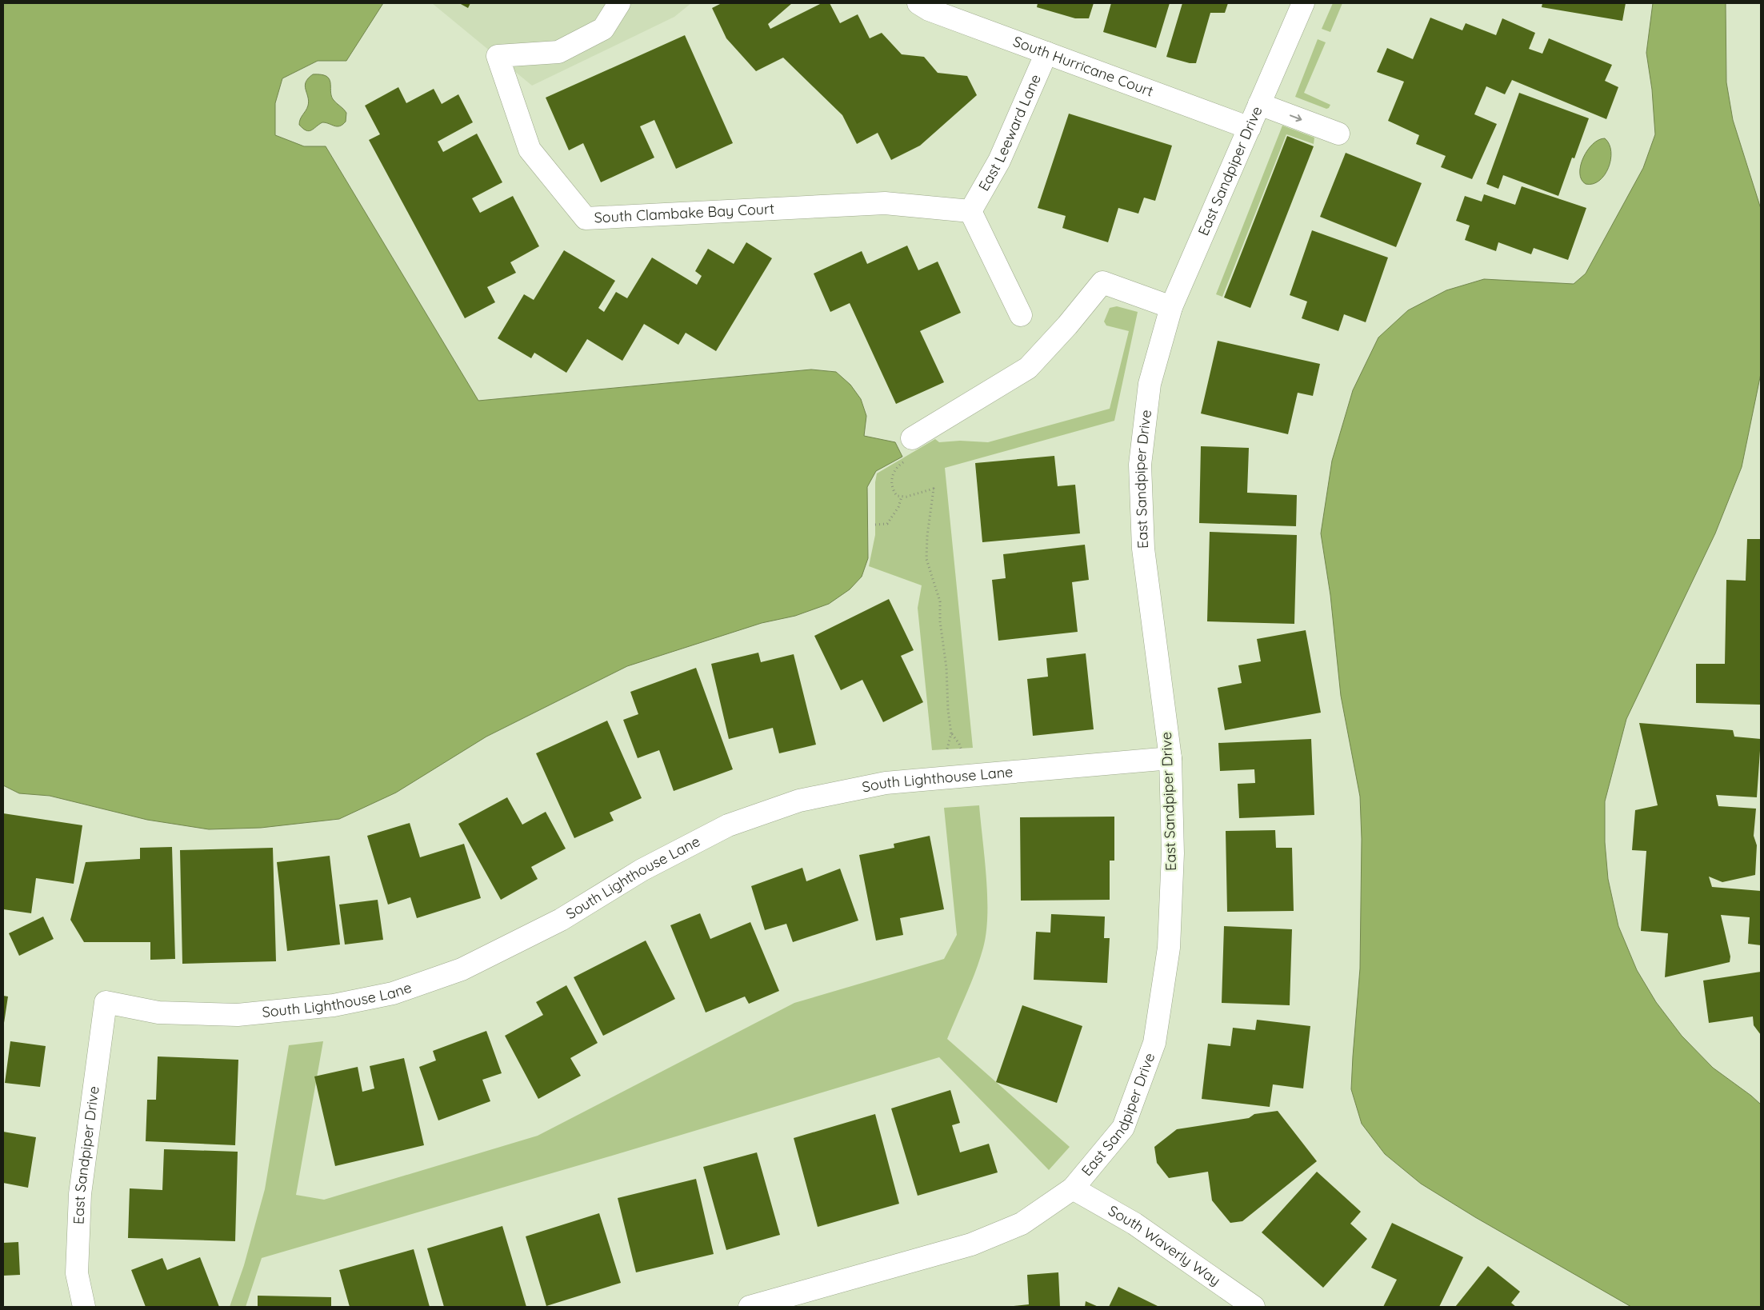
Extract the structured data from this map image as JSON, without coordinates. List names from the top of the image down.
{
  "streets": {
    "street": [
      "South Hurricane Court",
      "East Leeward Lane",
      "East Sandpiper Drive",
      "South Clambake Bay Court",
      "South Lighthouse Lane",
      "South Waverly Way"
    ]
  },
  "crossings": [
    ["South Hurricane Court", "East Leeward Lane"],
    ["South Hurricane Court", "East Sandpiper Drive"],
    ["East Leeward Lane", "South Clambake Bay Court"],
    ["East Sandpiper Drive", "South Lighthouse Lane"],
    ["East Sandpiper Drive", "South Waverly Way"]
  ]
}
